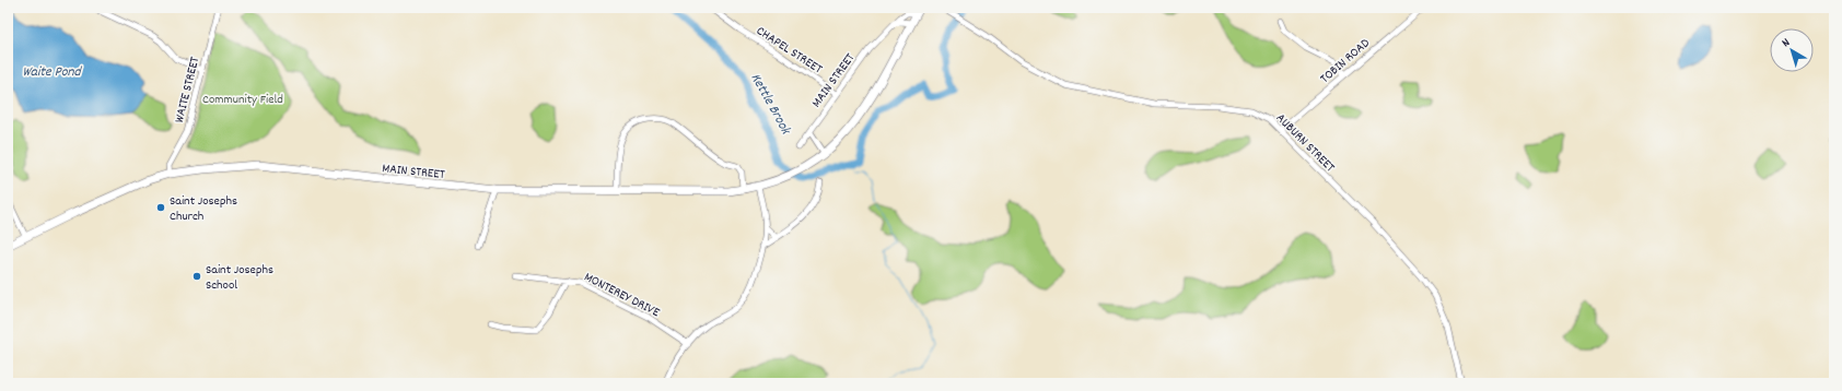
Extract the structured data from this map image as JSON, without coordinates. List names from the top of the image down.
{
  "streets": {
    "highway": ["MAIN STREET"],
    "street": [
      "CHAPEL STREET",
      "TOBIN ROAD",
      "WAITE STREET",
      "AUBURN STREET",
      "MONTEREY DRIVE"
    ]
  },
  "crossings": [
    ["CHAPEL STREET", "MAIN STREET"],
    ["TOBIN ROAD", "AUBURN STREET"],
    ["MAIN STREET", "WAITE STREET"]
  ],
  "water": ["Waite Pond", "Kettle Brook"],
  "parks": ["Community Field"],
  "places": ["Saint Josephs Church", "Saint Josephs School"],
  "north": "top left"
}
